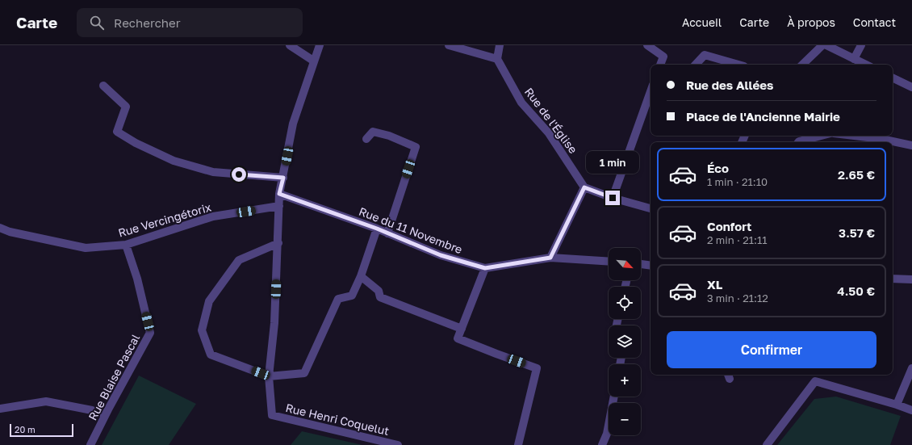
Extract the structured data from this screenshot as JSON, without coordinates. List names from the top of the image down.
{
  "streets": {
    "street": [
      "Rue de l'Église",
      "Rue Vercingétorix",
      "Rue du 11 Novembre",
      "Rue Blaise Pascal",
      "Rue Henri Coquelut"
    ]
  },
  "crossings": [
    ["Rue Vercingétorix", "Rue Blaise Pascal"]
  ],
  "scale_bar": "20 m",
  "north": "bottom right",
  "page": {
    "header": "Carte",
    "search": "Rechercher",
    "nav": [
      "Accueil",
      "Carte",
      "À propos",
      "Contact"
    ],
    "banner": ["Rue des Allées", "Place de l'Ancienne Mairie"],
    "list": [
      {
        "name": "Éco",
        "note": "1 min · 21:10",
        "value": "2.65 €"
      },
      {
        "name": "Confort",
        "note": "2 min · 21:11",
        "value": "3.57 €"
      },
      {
        "name": "XL",
        "note": "3 min · 21:12",
        "value": "4.50 €"
      }
    ],
    "bubble": "1 min",
    "map_buttons": ["+", "−"],
    "buttons": "Confirmer",
    "scale": "20 m"
  }
}
